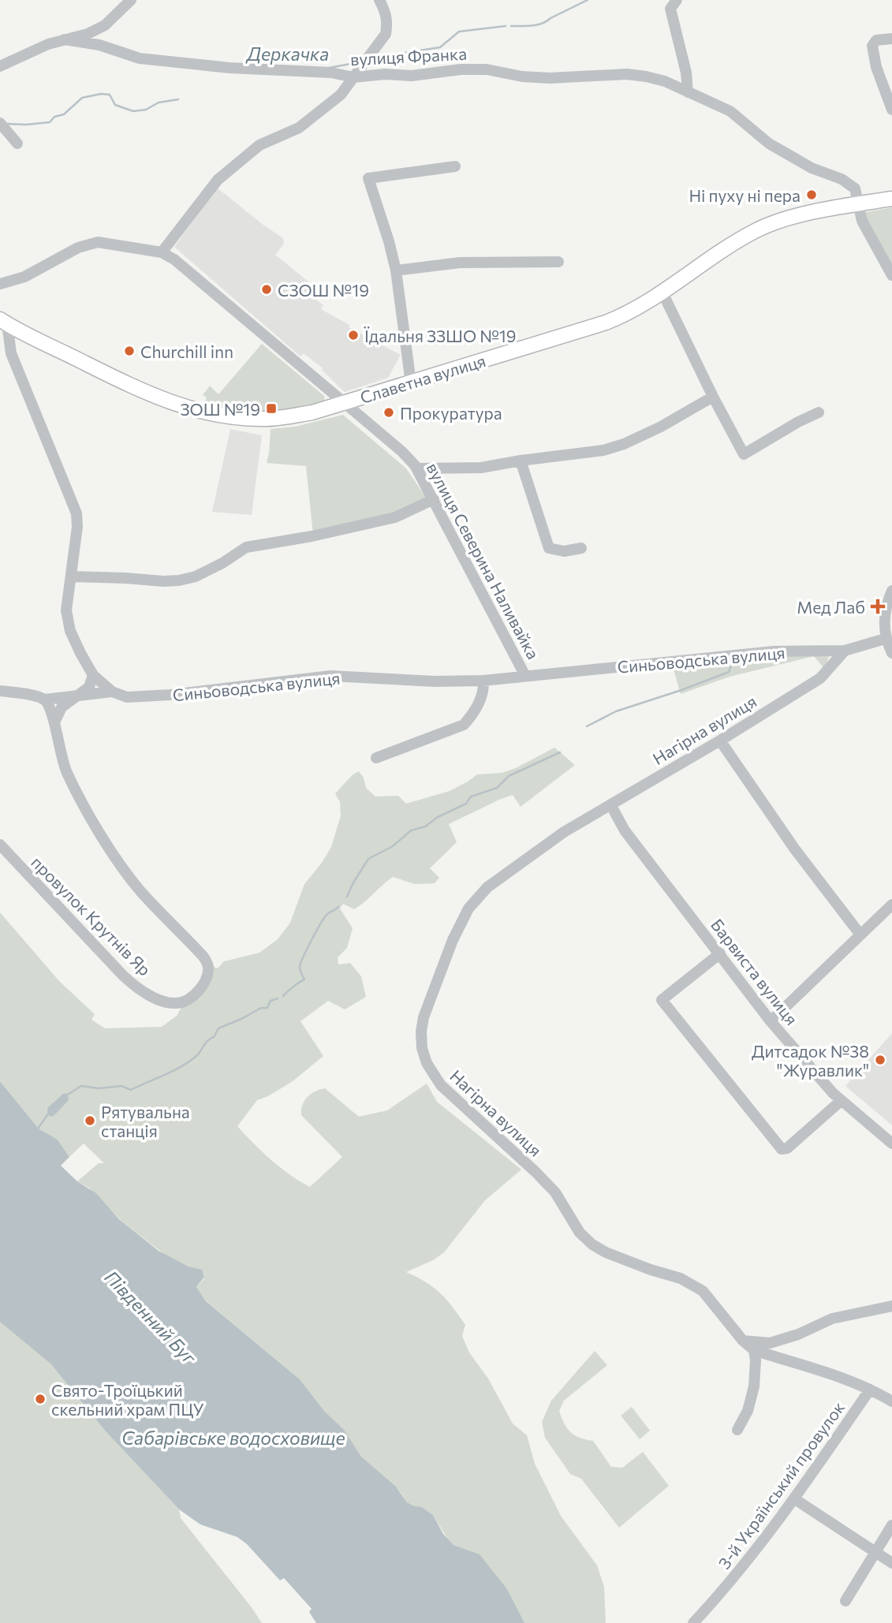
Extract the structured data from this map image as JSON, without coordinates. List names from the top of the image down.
{
  "streets": {
    "main road": ["Славетна вулиця"],
    "street": [
      "вулиця Франка",
      "вулиця Северина Наливайка",
      "Синьоводська вулиця",
      "Нагірна вулиця",
      "провулок Крутнів Яр",
      "Барвиста вулиця",
      "3-й Український провулок"
    ]
  },
  "crossings": [
    ["вулиця Франка", "Славетна вулиця"],
    ["Славетна вулиця", "вулиця Северина Наливайка"],
    ["вулиця Северина Наливайка", "Синьоводська вулиця"],
    ["Синьоводська вулиця", "Нагірна вулиця"],
    ["Нагірна вулиця", "Барвиста вулиця"]
  ],
  "water": ["Деркачка", "Південний Буг", "Сабарівське водосховище"],
  "places": {
    "other": [
      "Ні пуху ні пера",
      "СЗОШ №19",
      "Їдальня ЗЗШО №19",
      "Churchill inn",
      "Прокуратура",
      "Дитсадок №38 \"Журавлик\"",
      "Рятувальна станція",
      "Свято-Троїцький скельний храм ПЦУ"
    ],
    "transit": ["ЗОШ №19"],
    "health": ["Мед Лаб"]
  }
}
